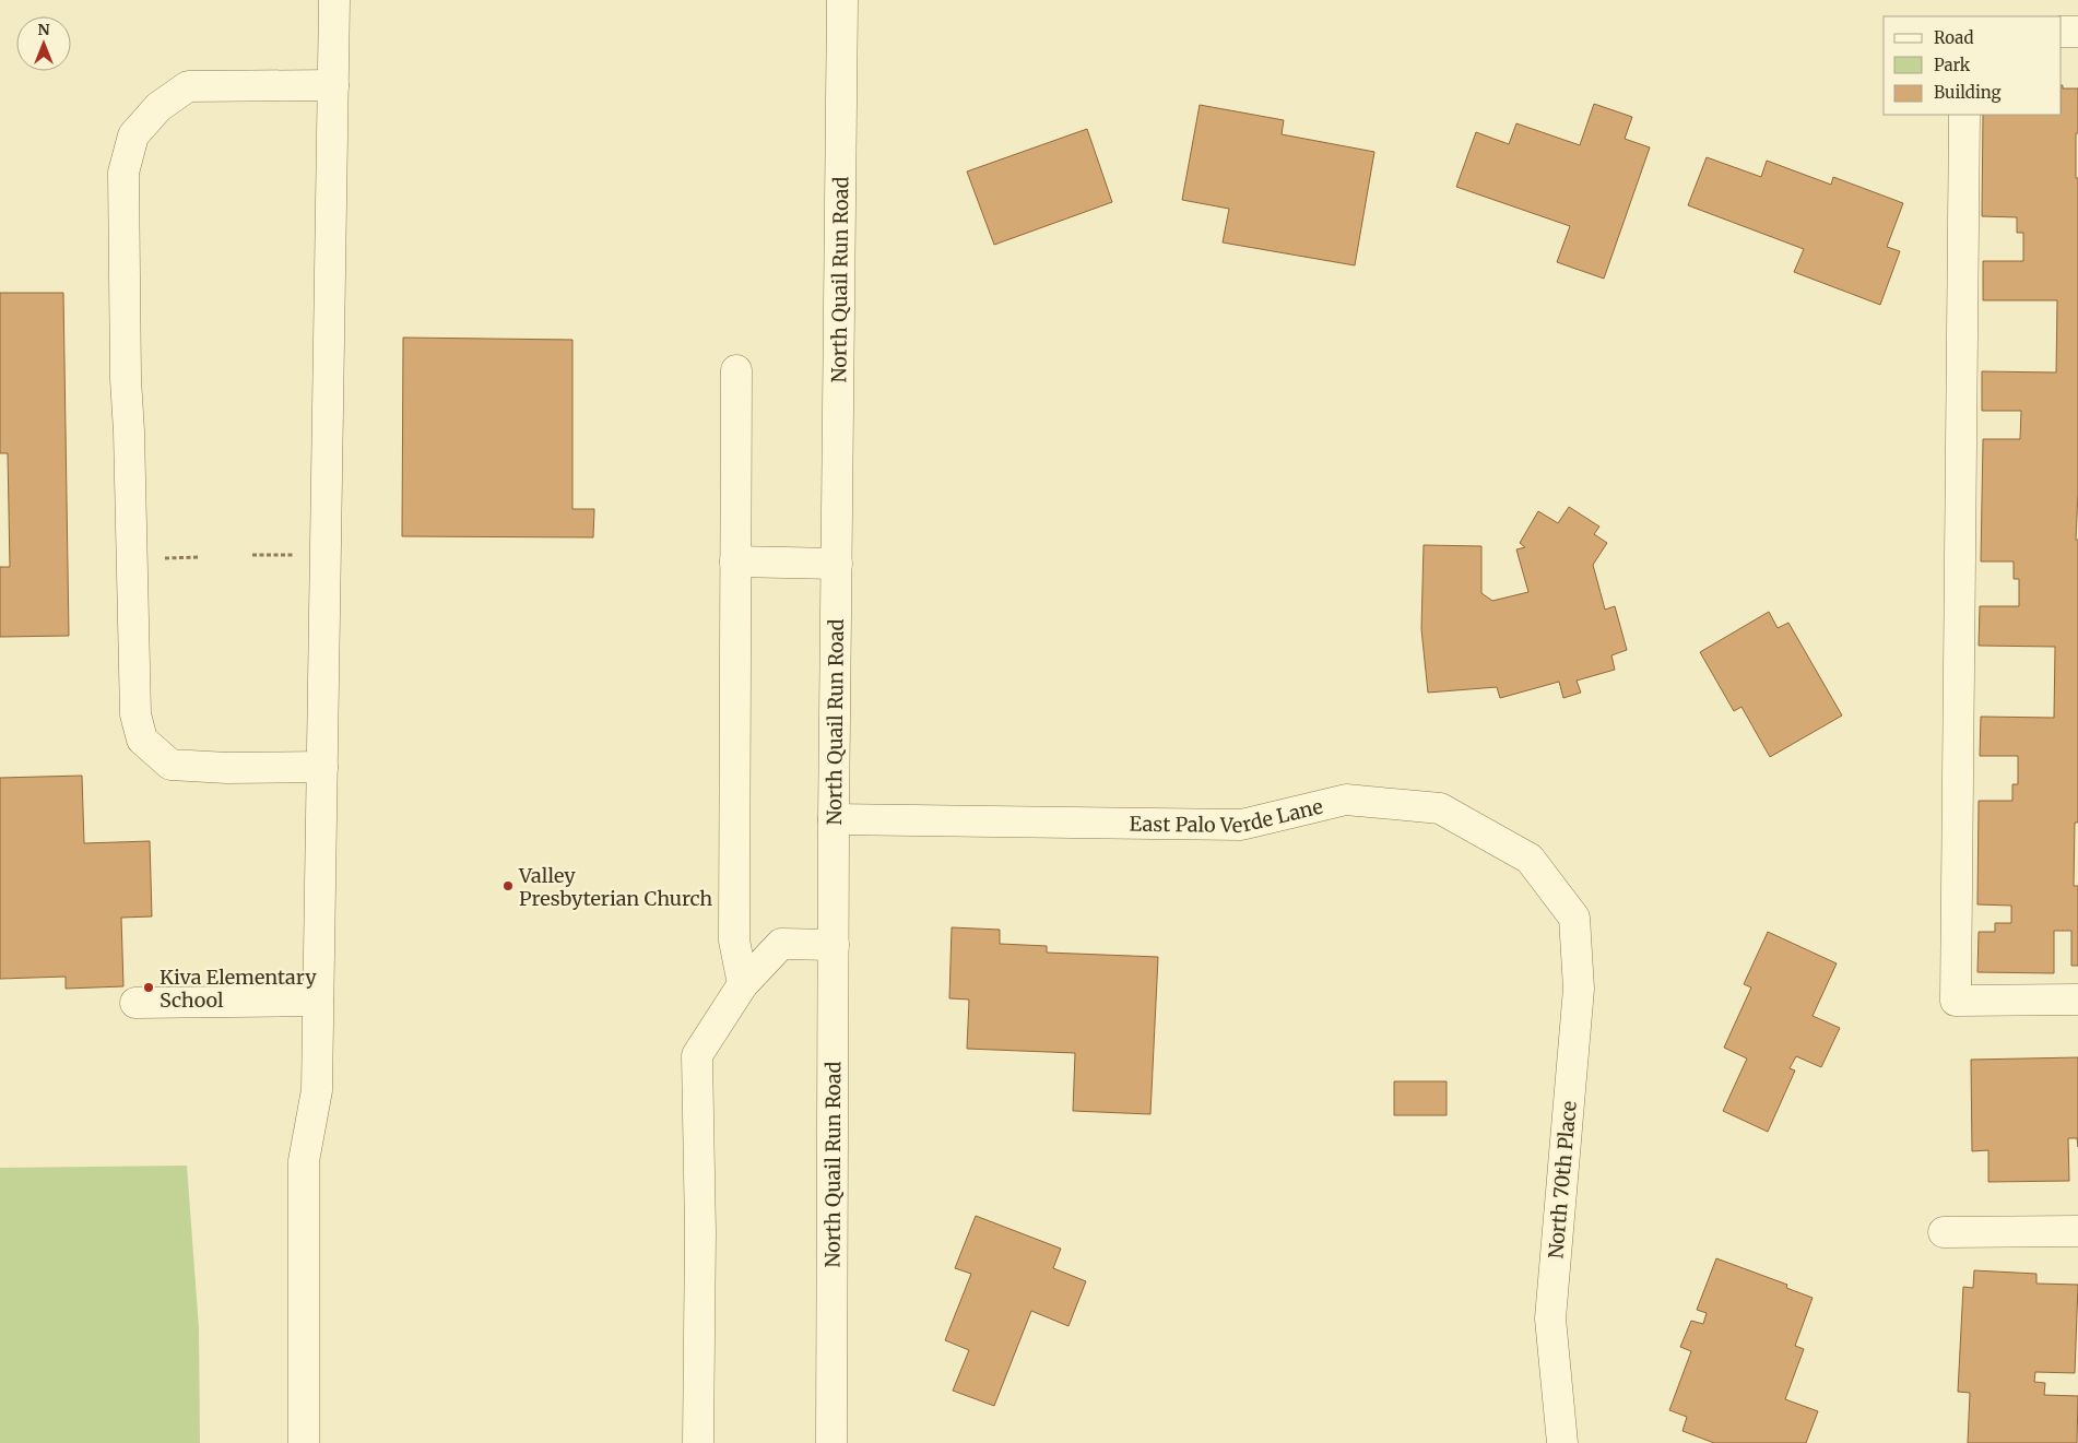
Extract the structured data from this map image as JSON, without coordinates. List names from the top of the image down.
{
  "streets": {
    "street": ["North Quail Run Road", "East Palo Verde Lane", "North 70th Place"]
  },
  "crossings": [
    ["North Quail Run Road", "East Palo Verde Lane"],
    ["East Palo Verde Lane", "North 70th Place"]
  ],
  "places": ["Valley Presbyterian Church", "Kiva Elementary School"],
  "legend": ["Road", "Park", "Building"],
  "north": "top"
}
